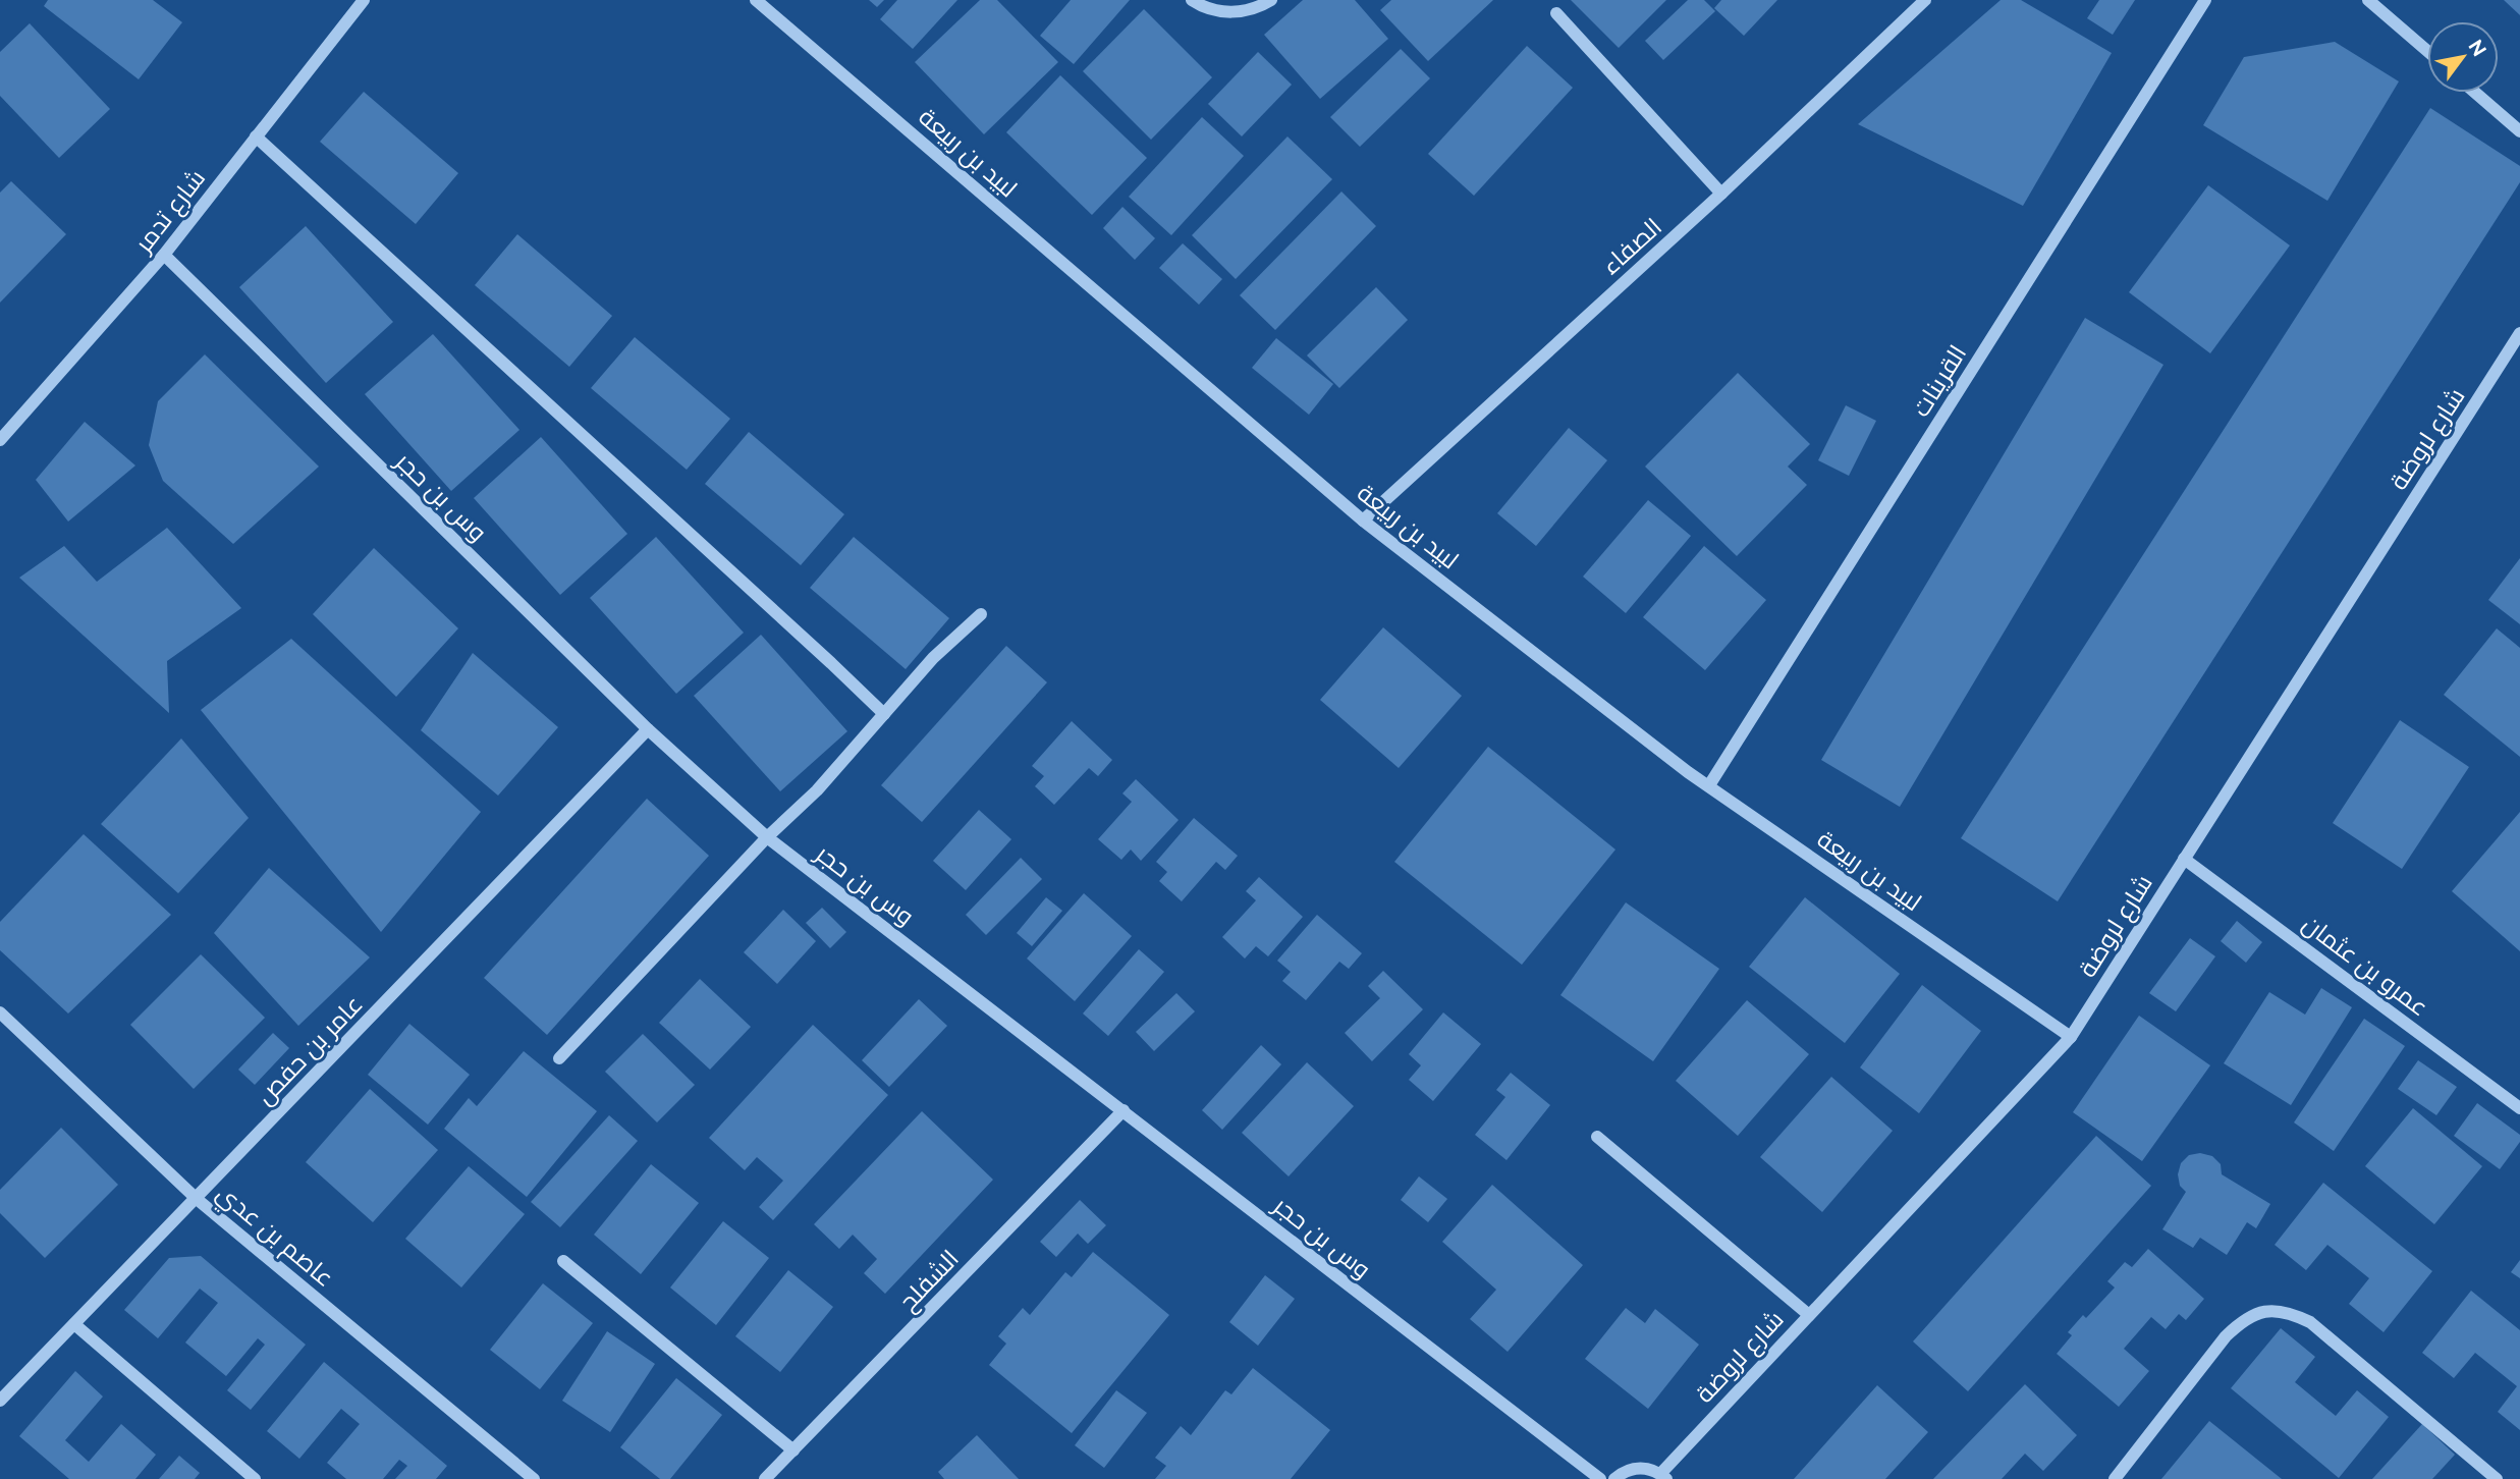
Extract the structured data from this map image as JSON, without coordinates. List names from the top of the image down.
{
  "streets": {
    "street": [
      "لبيد بن ربيعة",
      "شارع تدمر",
      "الصفاء",
      "القرينات",
      "شارع لروضة",
      "وس بن حجر",
      "عمرو بن عثمان",
      "عامر بن حفص",
      "عاصم بن عدي",
      "الشفلح"
    ]
  },
  "crossings": [
    ["لبيد بن ربيعة", "الصفاء"],
    ["لبيد بن ربيعة", "القرينات"],
    ["لبيد بن ربيعة", "شارع لروضة"],
    ["شارع تدمر", "وس بن حجر"],
    ["شارع لروضة", "عمرو بن عثمان"],
    ["وس بن حجر", "عامر بن حفص"],
    ["وس بن حجر", "الشفلح"],
    ["عامر بن حفص", "عاصم بن عدي"]
  ],
  "north": "top right"
}
